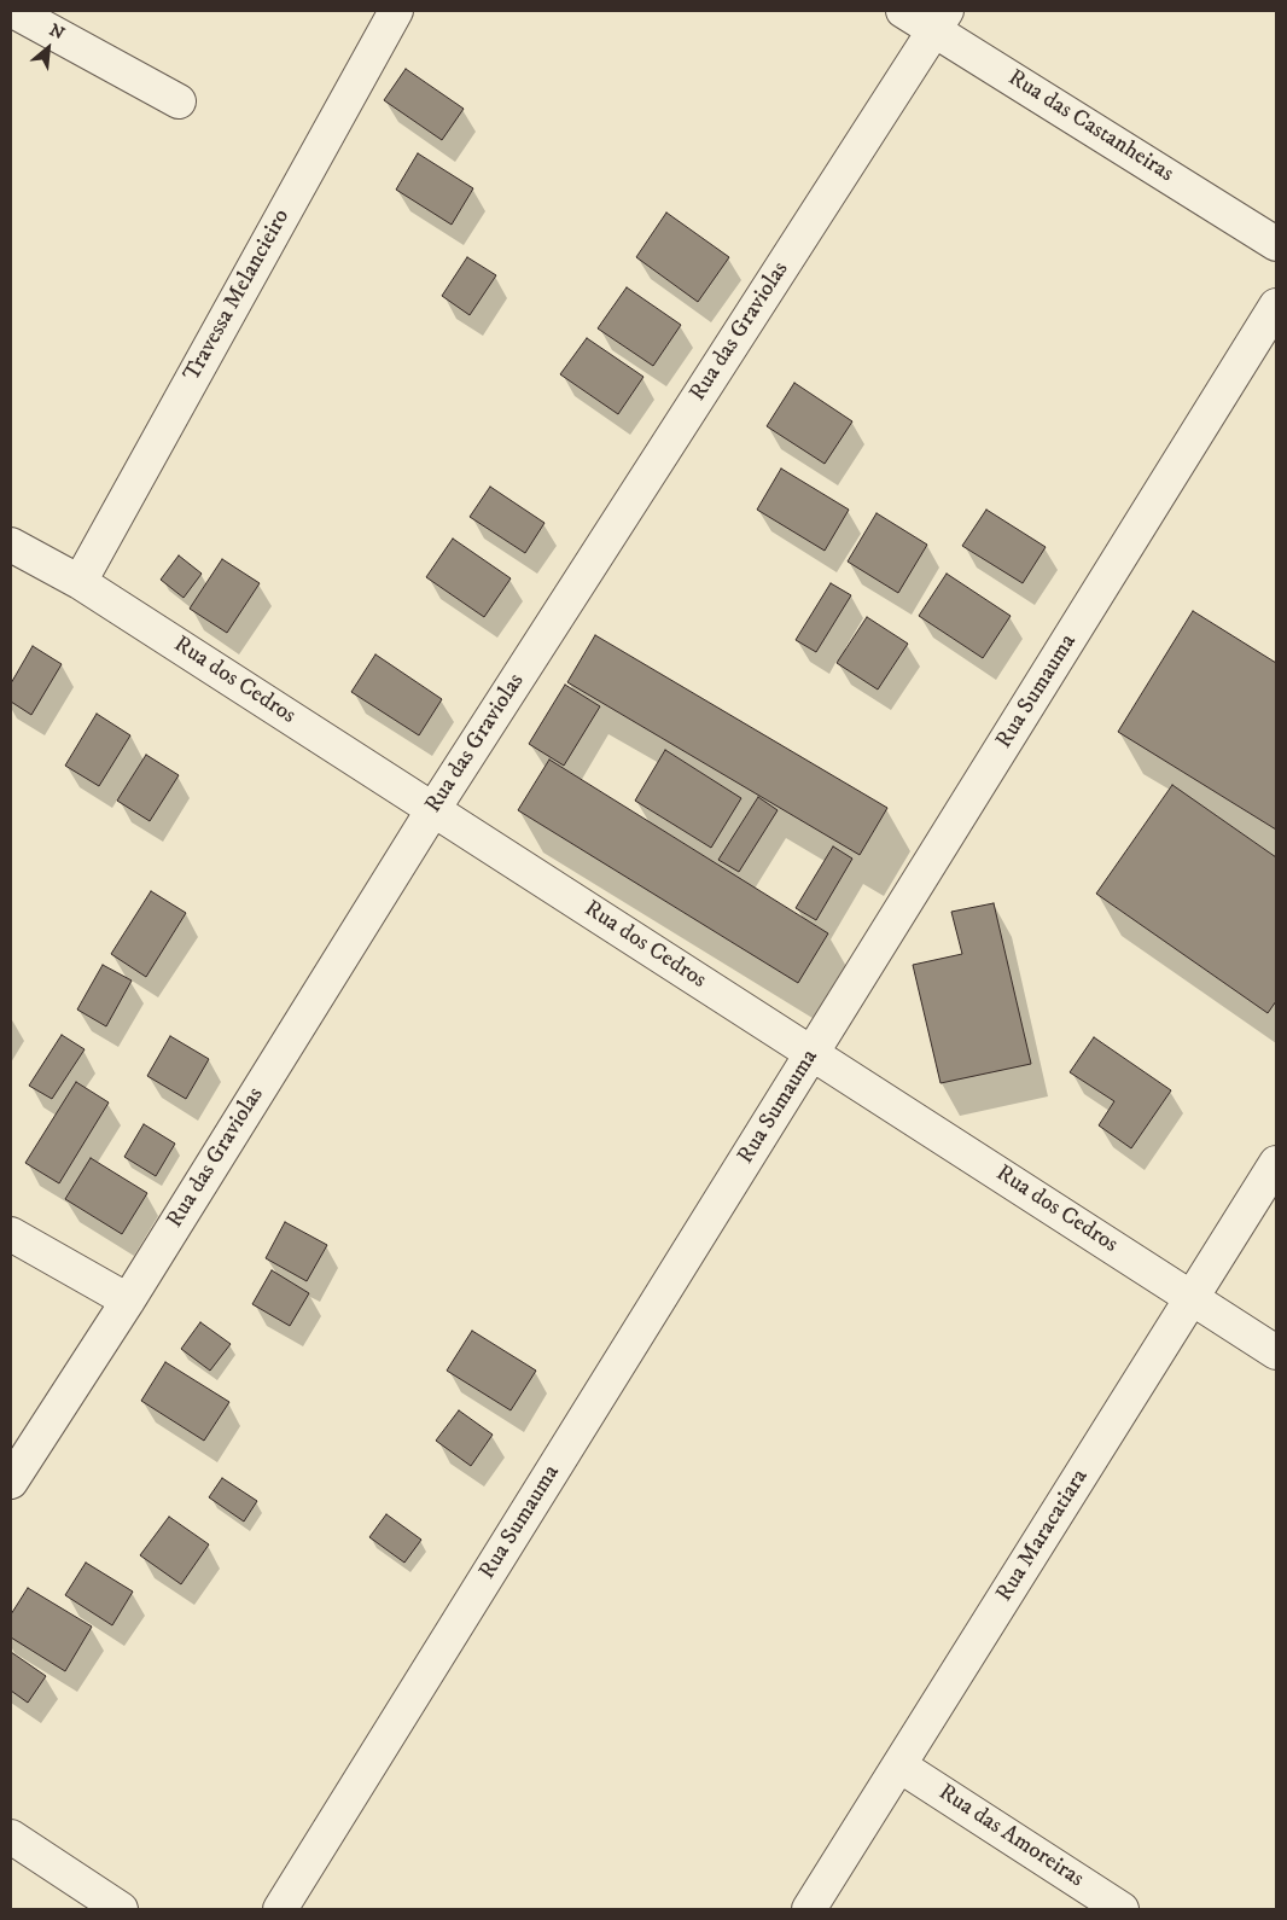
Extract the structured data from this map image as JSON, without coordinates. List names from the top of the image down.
{
  "streets": {
    "street": [
      "Rua das Castanheiras",
      "Travessa Melancieiro",
      "Rua das Graviolas",
      "Rua dos Cedros",
      "Rua Sumauma",
      "Rua Maracatiara",
      "Rua das Amoreiras"
    ]
  },
  "crossings": [
    ["Rua das Castanheiras", "Rua das Graviolas"],
    ["Travessa Melancieiro", "Rua dos Cedros"],
    ["Rua das Graviolas", "Rua dos Cedros"],
    ["Rua dos Cedros", "Rua Sumauma"],
    ["Rua dos Cedros", "Rua Maracatiara"],
    ["Rua Maracatiara", "Rua das Amoreiras"]
  ],
  "north": "top right"
}
